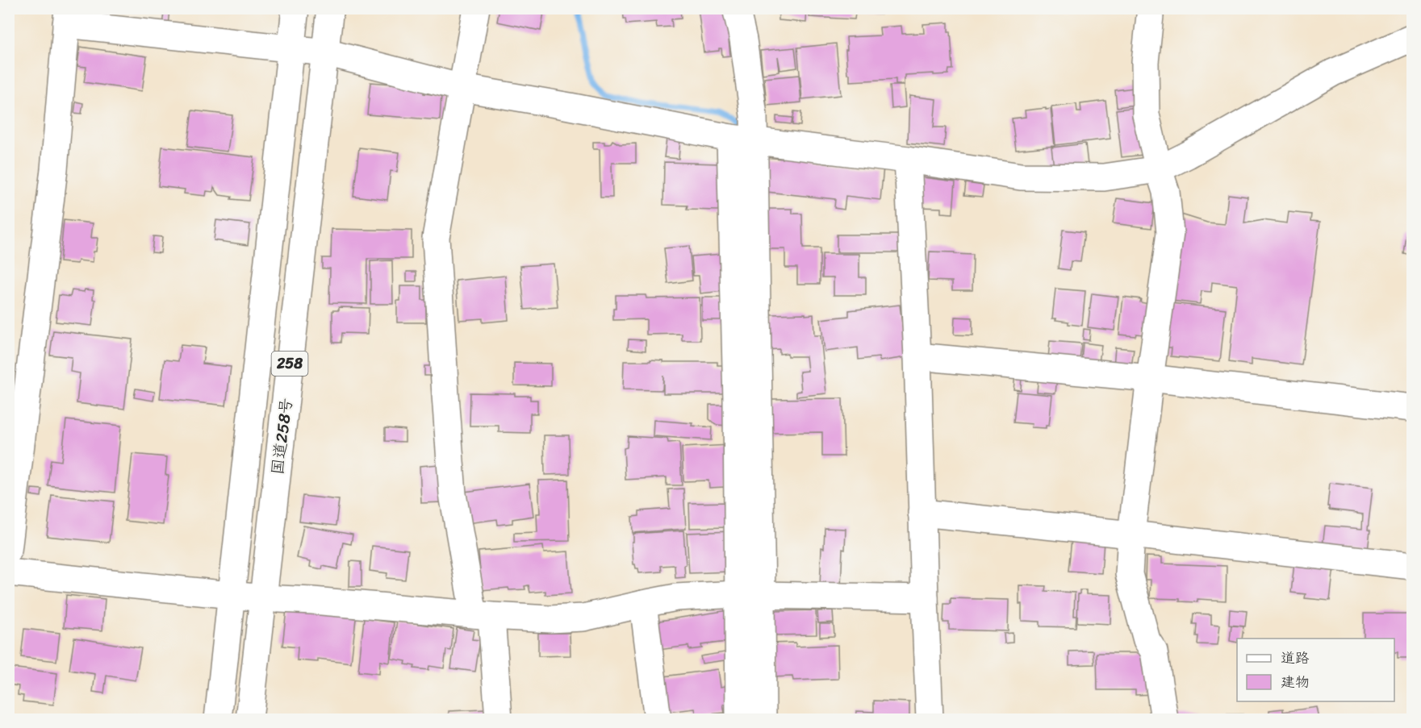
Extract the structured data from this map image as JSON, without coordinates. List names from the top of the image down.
{
  "streets": {
    "main road": ["258", "国道258号"]
  },
  "legend": ["道路", "建物"]
}
